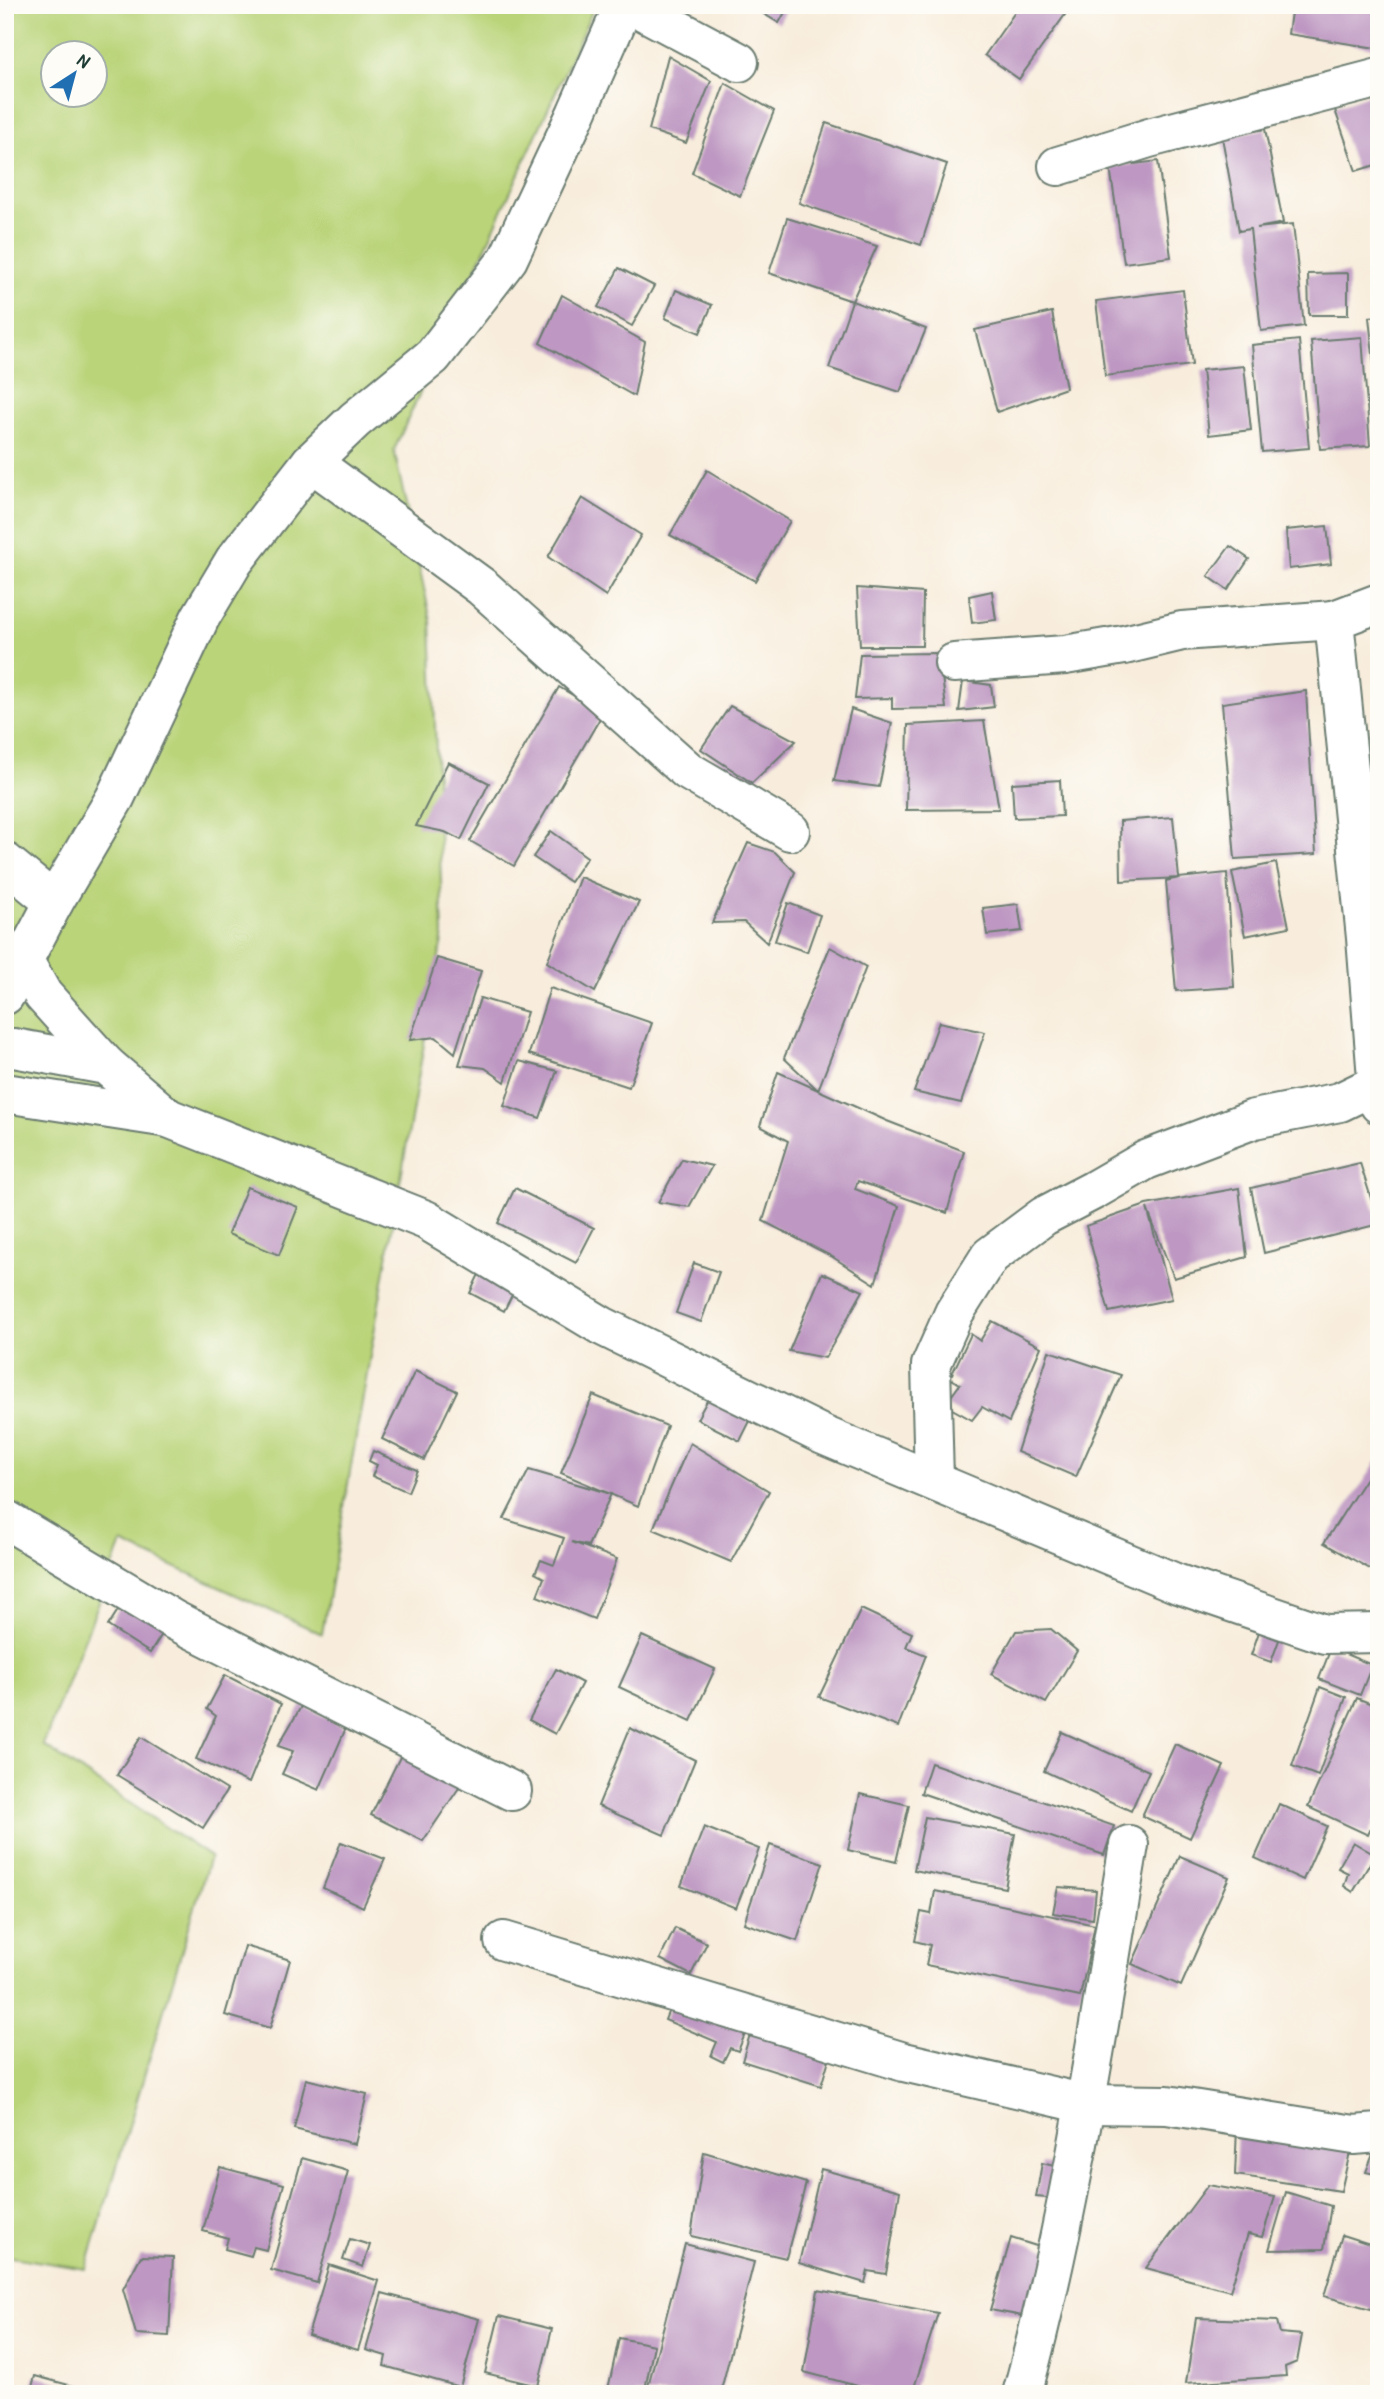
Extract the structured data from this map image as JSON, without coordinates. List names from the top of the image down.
{
  "north": "top right"
}
